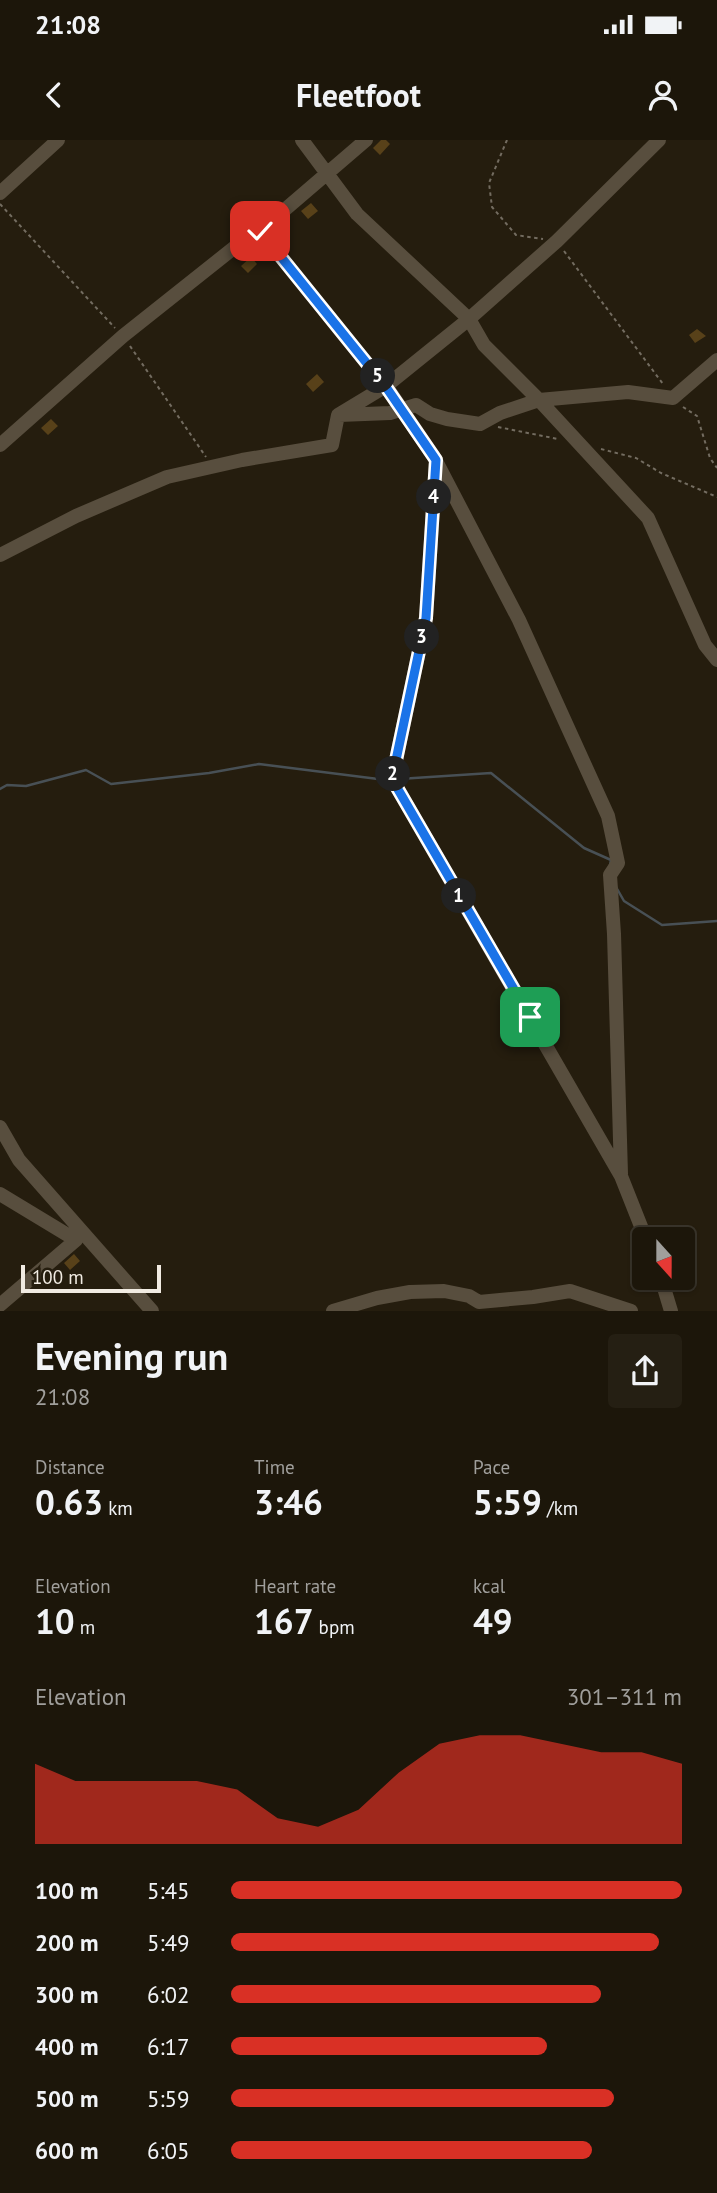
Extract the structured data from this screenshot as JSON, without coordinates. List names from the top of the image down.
{
  "scale_bar": "100 m",
  "north": "bottom",
  "page": {
    "status": "21:08",
    "header": "Fleetfoot",
    "pins": [
      "5",
      "4",
      "3",
      "2",
      "1"
    ],
    "scale": "100 m",
    "heading": ["Evening run", "21:08"],
    "stats": [
      ["Distance", "0.63 km"],
      ["Time", "3:46"],
      ["Pace", "5:59 /km"],
      ["Elevation", "10 m"],
      ["Heart rate", "167 bpm"],
      ["kcal", "49"]
    ],
    "chart": ["Elevation", "301–311 m"],
    "list": [
      {
        "name": "100 m",
        "note": "5:45"
      },
      {
        "name": "200 m",
        "note": "5:49"
      },
      {
        "name": "300 m",
        "note": "6:02"
      },
      {
        "name": "400 m",
        "note": "6:17"
      },
      {
        "name": "500 m",
        "note": "5:59"
      },
      {
        "name": "600 m",
        "note": "6:05"
      }
    ]
  }
}
